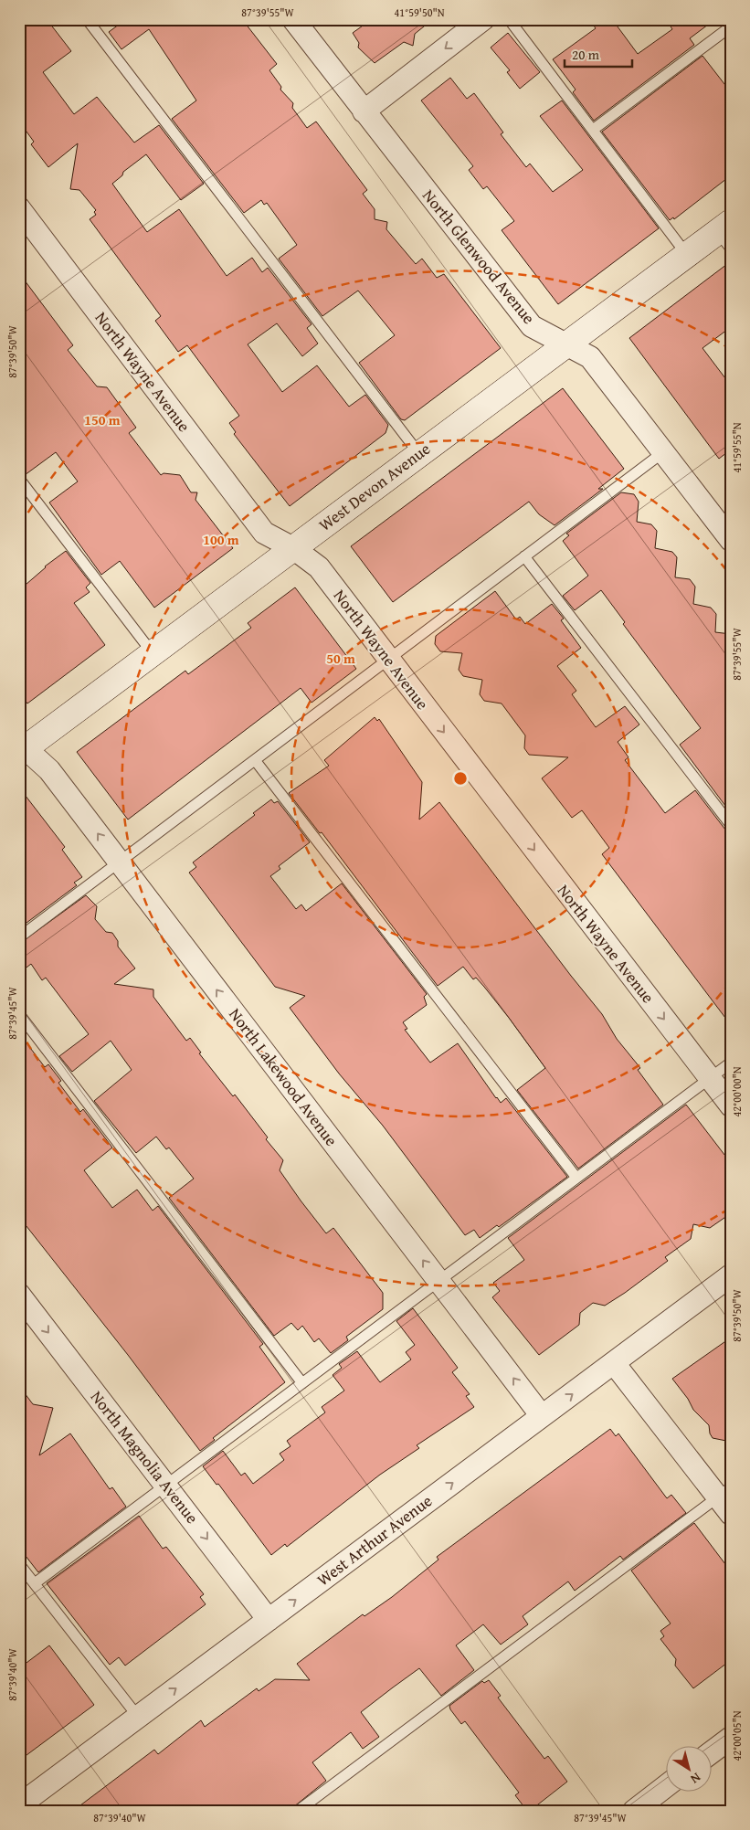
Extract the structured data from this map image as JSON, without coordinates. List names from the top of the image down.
{
  "streets": {
    "main road": ["West Devon Avenue"],
    "street": [
      "North Glenwood Avenue",
      "North Wayne Avenue",
      "North Lakewood Avenue",
      "North Magnolia Avenue",
      "West Arthur Avenue"
    ]
  },
  "crossings": [
    ["North Glenwood Avenue", "West Devon Avenue"],
    ["North Wayne Avenue", "West Devon Avenue"],
    ["West Devon Avenue", "North Lakewood Avenue"],
    ["North Lakewood Avenue", "West Arthur Avenue"],
    ["North Magnolia Avenue", "West Arthur Avenue"]
  ],
  "one_way": [
    "North Wayne Avenue",
    "North Lakewood Avenue",
    "North Magnolia Avenue",
    "West Arthur Avenue"
  ],
  "scale_bar": "20 m",
  "north": "bottom right",
  "coordinates": [
    "87°39'55\"W",
    "41°59'50\"N",
    "87°39'50\"W",
    "41°59'55\"N",
    "87°39'45\"W",
    "42°00'00\"N",
    "87°39'40\"W",
    "42°00'05\"N"
  ],
  "rings": ["150 m", "100 m", "50 m"]
}
